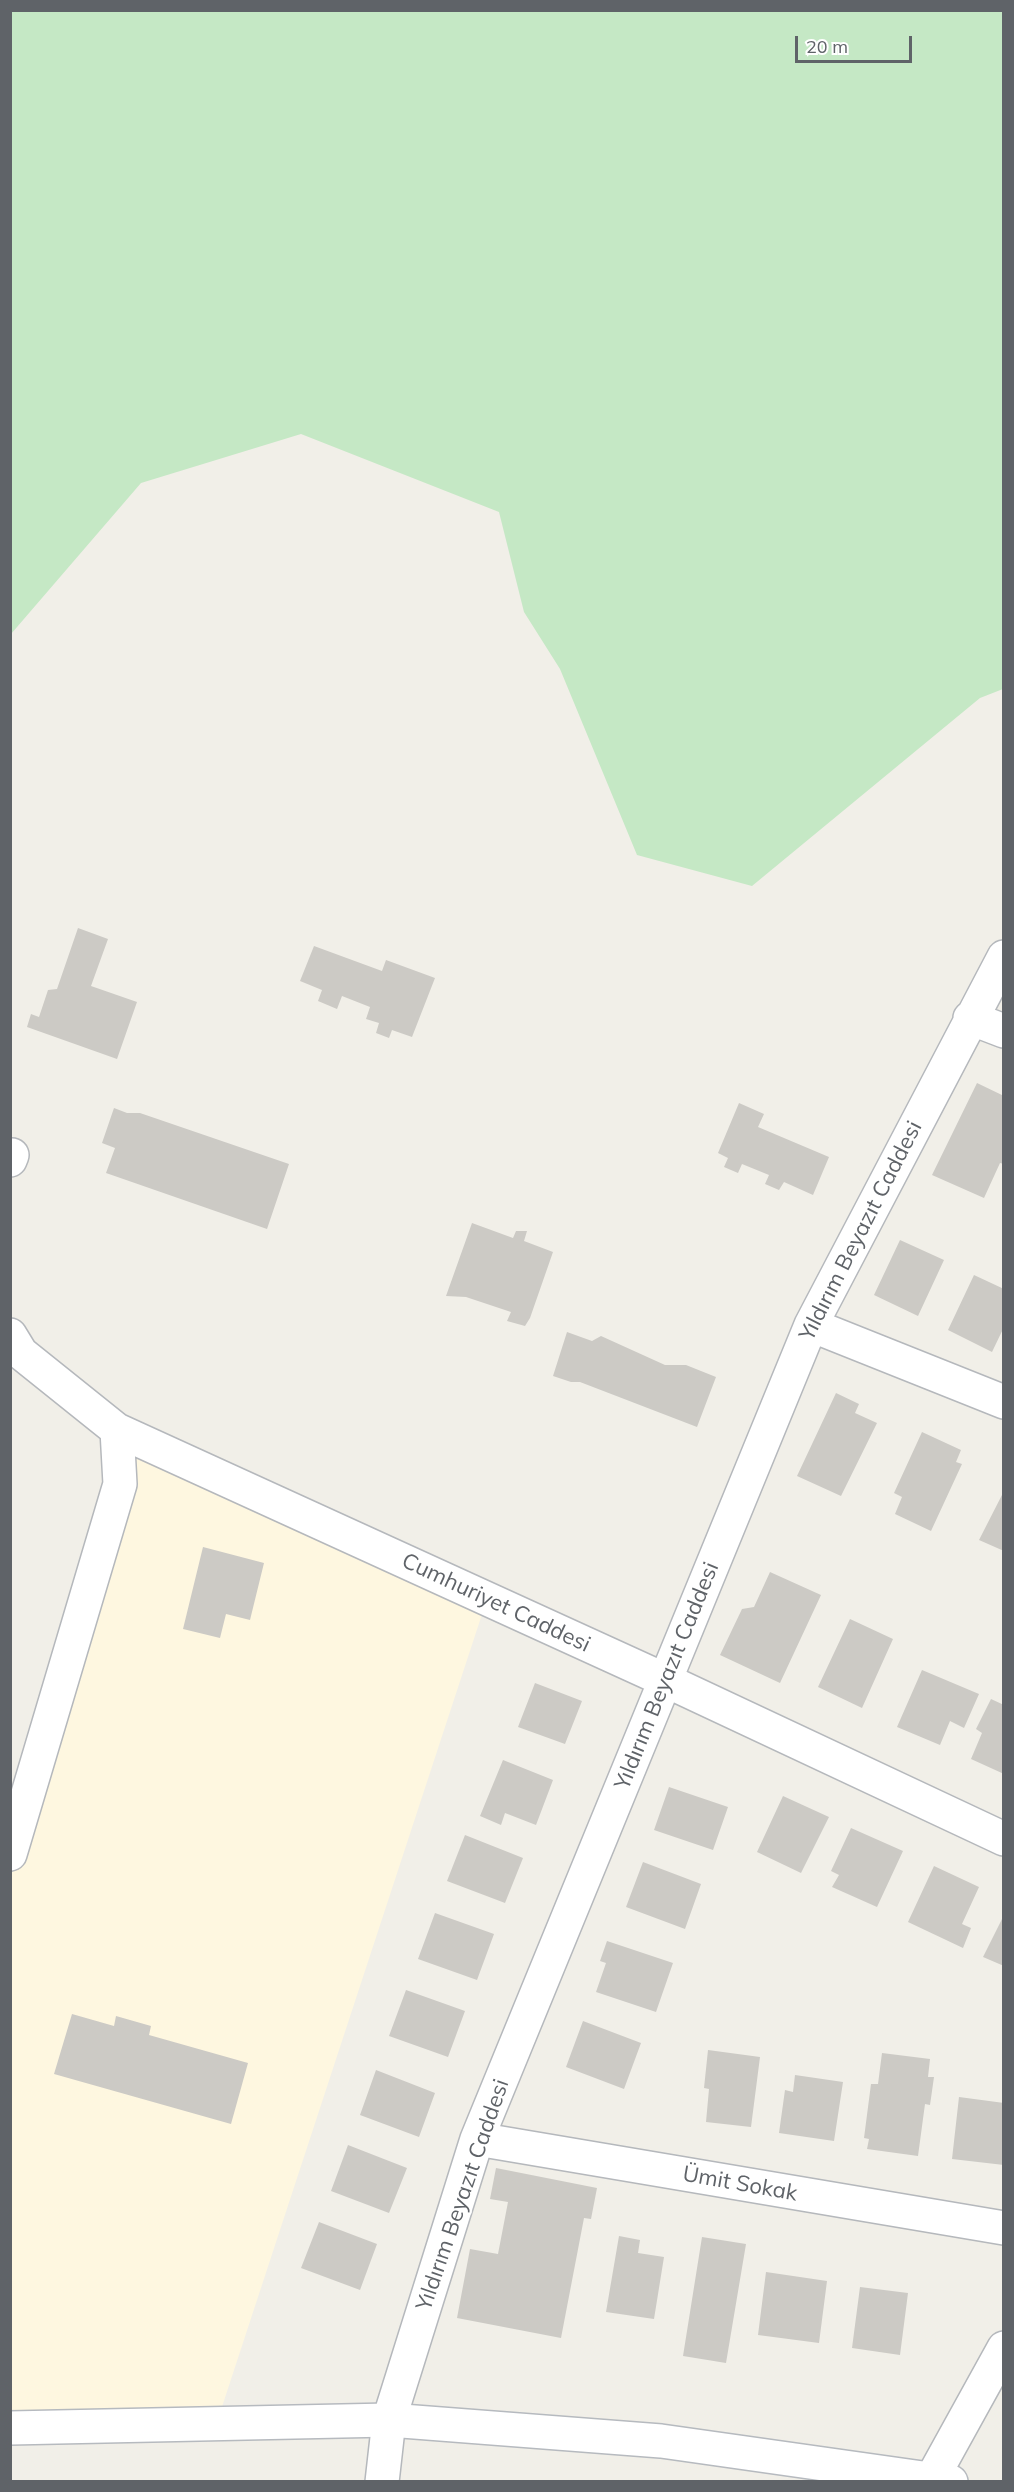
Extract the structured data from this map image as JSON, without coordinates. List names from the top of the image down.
{
  "streets": {
    "street": ["Yıldırım Beyazıt Caddesi", "Cumhuriyet Caddesi", "Ümit Sokak"]
  },
  "crossings": [
    ["Yıldırım Beyazıt Caddesi", "Cumhuriyet Caddesi"],
    ["Yıldırım Beyazıt Caddesi", "Ümit Sokak"]
  ],
  "scale_bar": "20 m"
}
